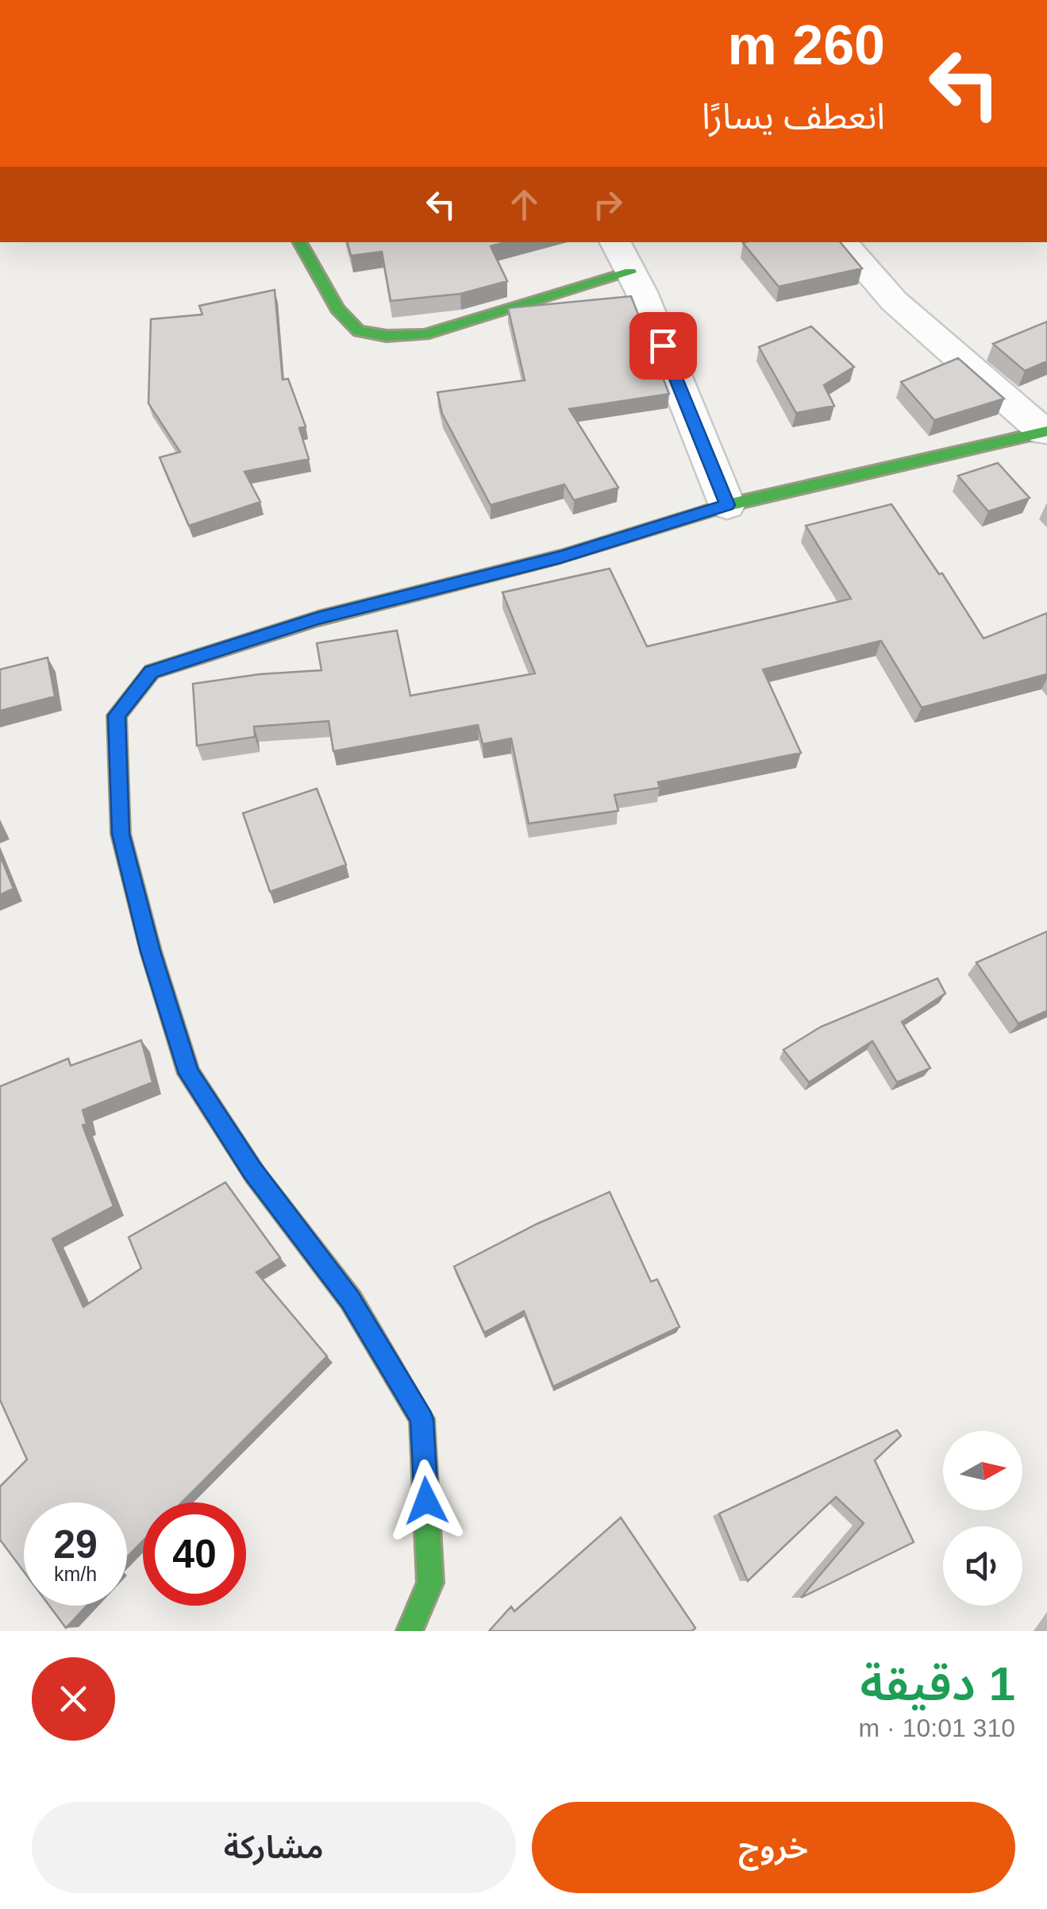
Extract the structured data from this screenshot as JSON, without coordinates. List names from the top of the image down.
{
  "north": "right",
  "page": {
    "turn": ["260 m", "انعطف يسارًا"],
    "speed": "29 km/h",
    "limit": "40",
    "heading": ["1 دقيقة", "310 m · 10:01"],
    "buttons": ["خروج", "مشاركة"]
  }
}
